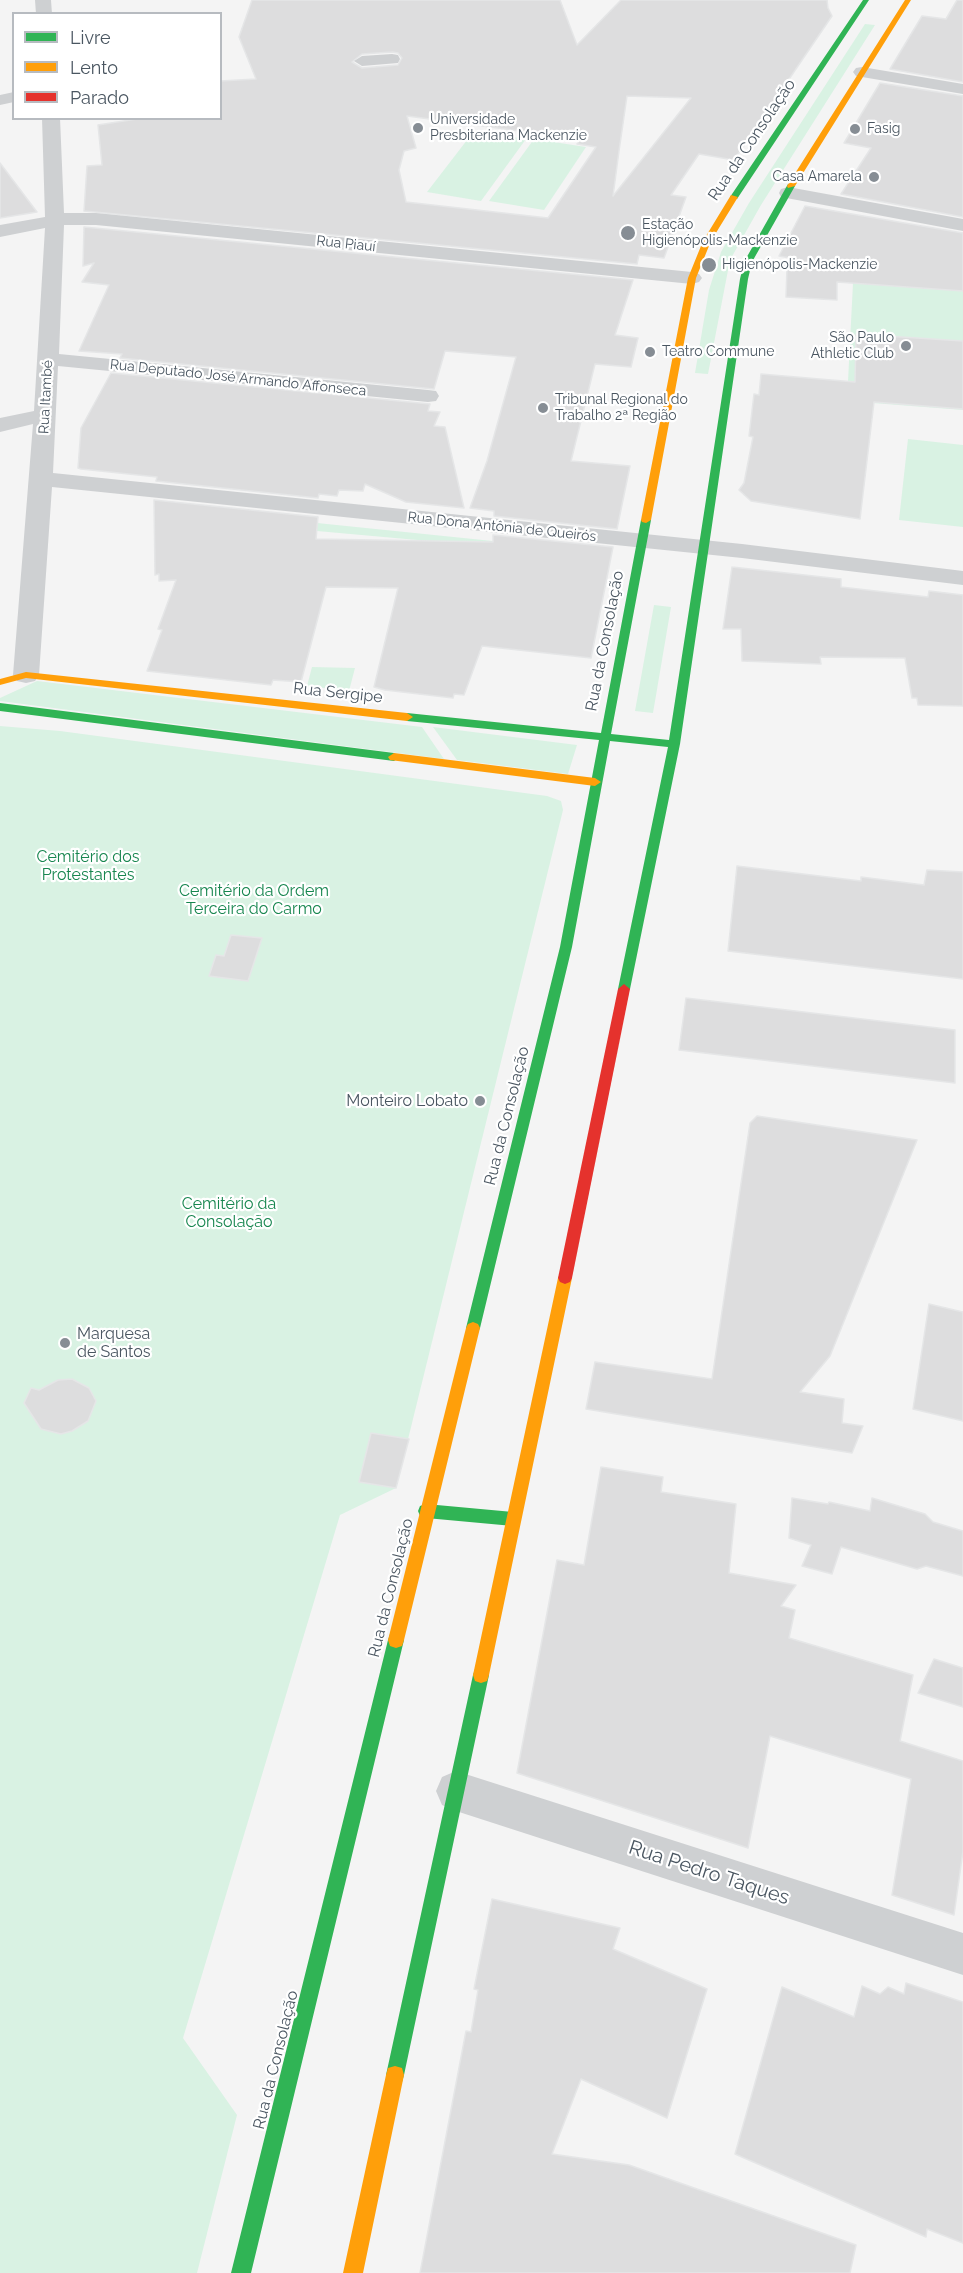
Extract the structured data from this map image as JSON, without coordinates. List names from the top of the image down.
{
  "streets": {
    "main road": ["Rua da Consolação", "Rua Sergipe"],
    "street": [
      "Rua Piauí",
      "Rua Deputado José Armando Affonseca",
      "Rua Itambé",
      "Rua Dona Antônia de Queirós",
      "Rua Pedro Taques"
    ]
  },
  "crossings": [
    ["Rua da Consolação", "Rua Piauí"],
    ["Rua da Consolação", "Rua Dona Antônia de Queirós"],
    ["Rua da Consolação", "Rua Sergipe"],
    ["Rua Piauí", "Rua Itambé"],
    ["Rua Deputado José Armando Affonseca", "Rua Itambé"],
    ["Rua Itambé", "Rua Dona Antônia de Queirós"],
    ["Rua Itambé", "Rua Sergipe"]
  ],
  "parks": ["Cemitério dos Protestantes", "Cemitério da Ordem Terceira do Carmo", "Cemitério da Consolação"],
  "places": [
    "Universidade Presbiteriana Mackenzie",
    "Fasig",
    "Casa Amarela",
    "Estação Higienópolis-Mackenzie",
    "Higienópolis-Mackenzie",
    "São Paulo Athletic Club",
    "Teatro Commune",
    "Tribunal Regional do Trabalho 2ª Região",
    "Monteiro Lobato",
    "Marquesa de Santos"
  ],
  "legend": ["Livre", "Lento", "Parado"]
}
